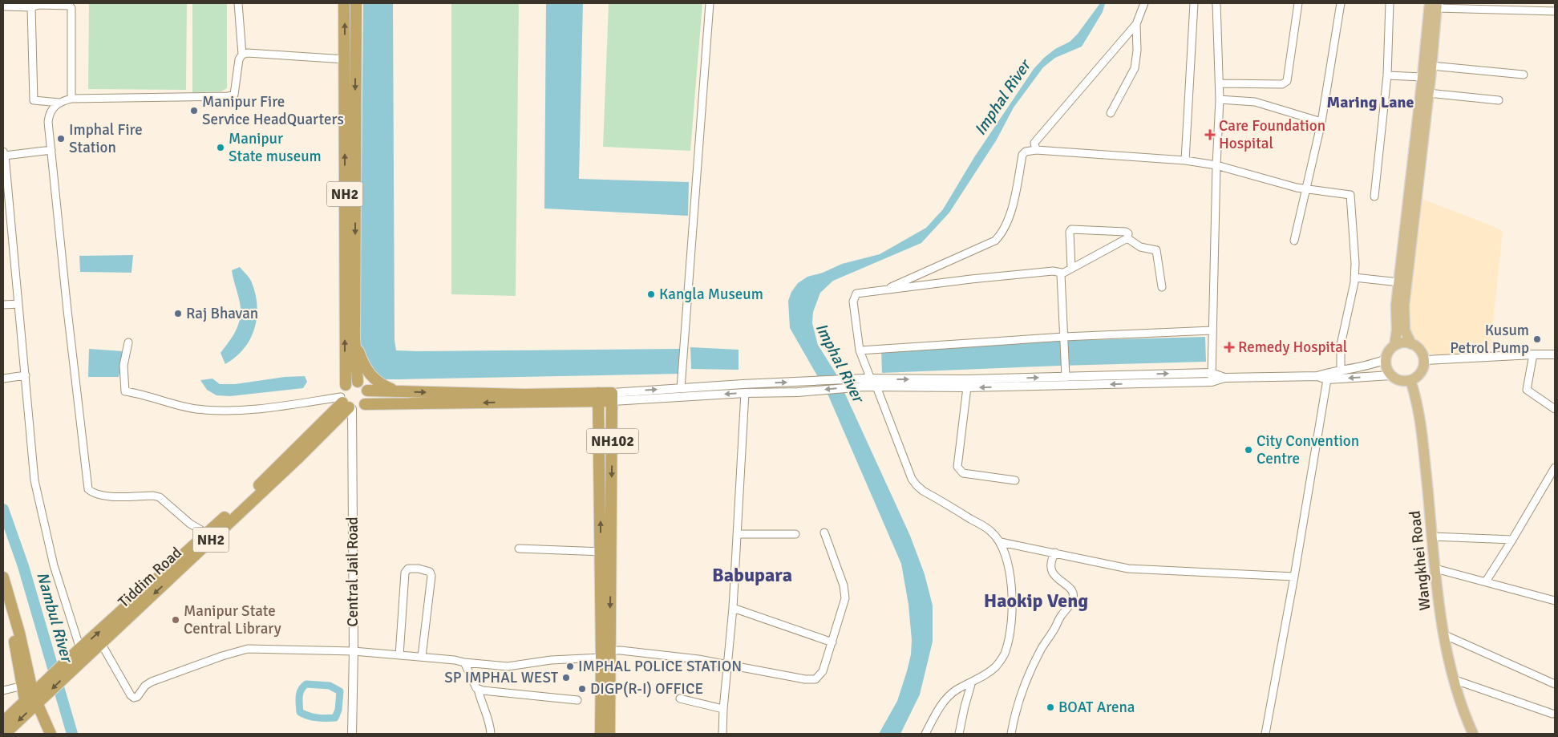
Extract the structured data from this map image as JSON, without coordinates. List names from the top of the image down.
{
  "streets": {
    "highway": ["NH2", "NH102", "Tiddim Road"],
    "main road": ["Wangkhei Road"],
    "street": ["Central Jail Road"]
  },
  "crossings": [
    ["NH2", "Central Jail Road"],
    ["NH2", "Tiddim Road"]
  ],
  "districts": ["Maring Lane", "Babupara", "Haokip Veng"],
  "water": ["Imphal River", "Nambul River"],
  "places": {
    "other": [
      "Manipur Fire Service HeadQuarters",
      "Imphal Fire Station",
      "Manipur State museum",
      "Kangla Museum",
      "Raj Bhavan",
      "Kusum Petrol Pump",
      "City Convention Centre",
      "Manipur State Central Library",
      "IMPHAL POLICE STATION",
      "SP IMPHAL WEST",
      "DIGP(R-I) OFFICE",
      "BOAT Arena"
    ],
    "health": ["Care Foundation Hospital", "Remedy Hospital"]
  }
}
